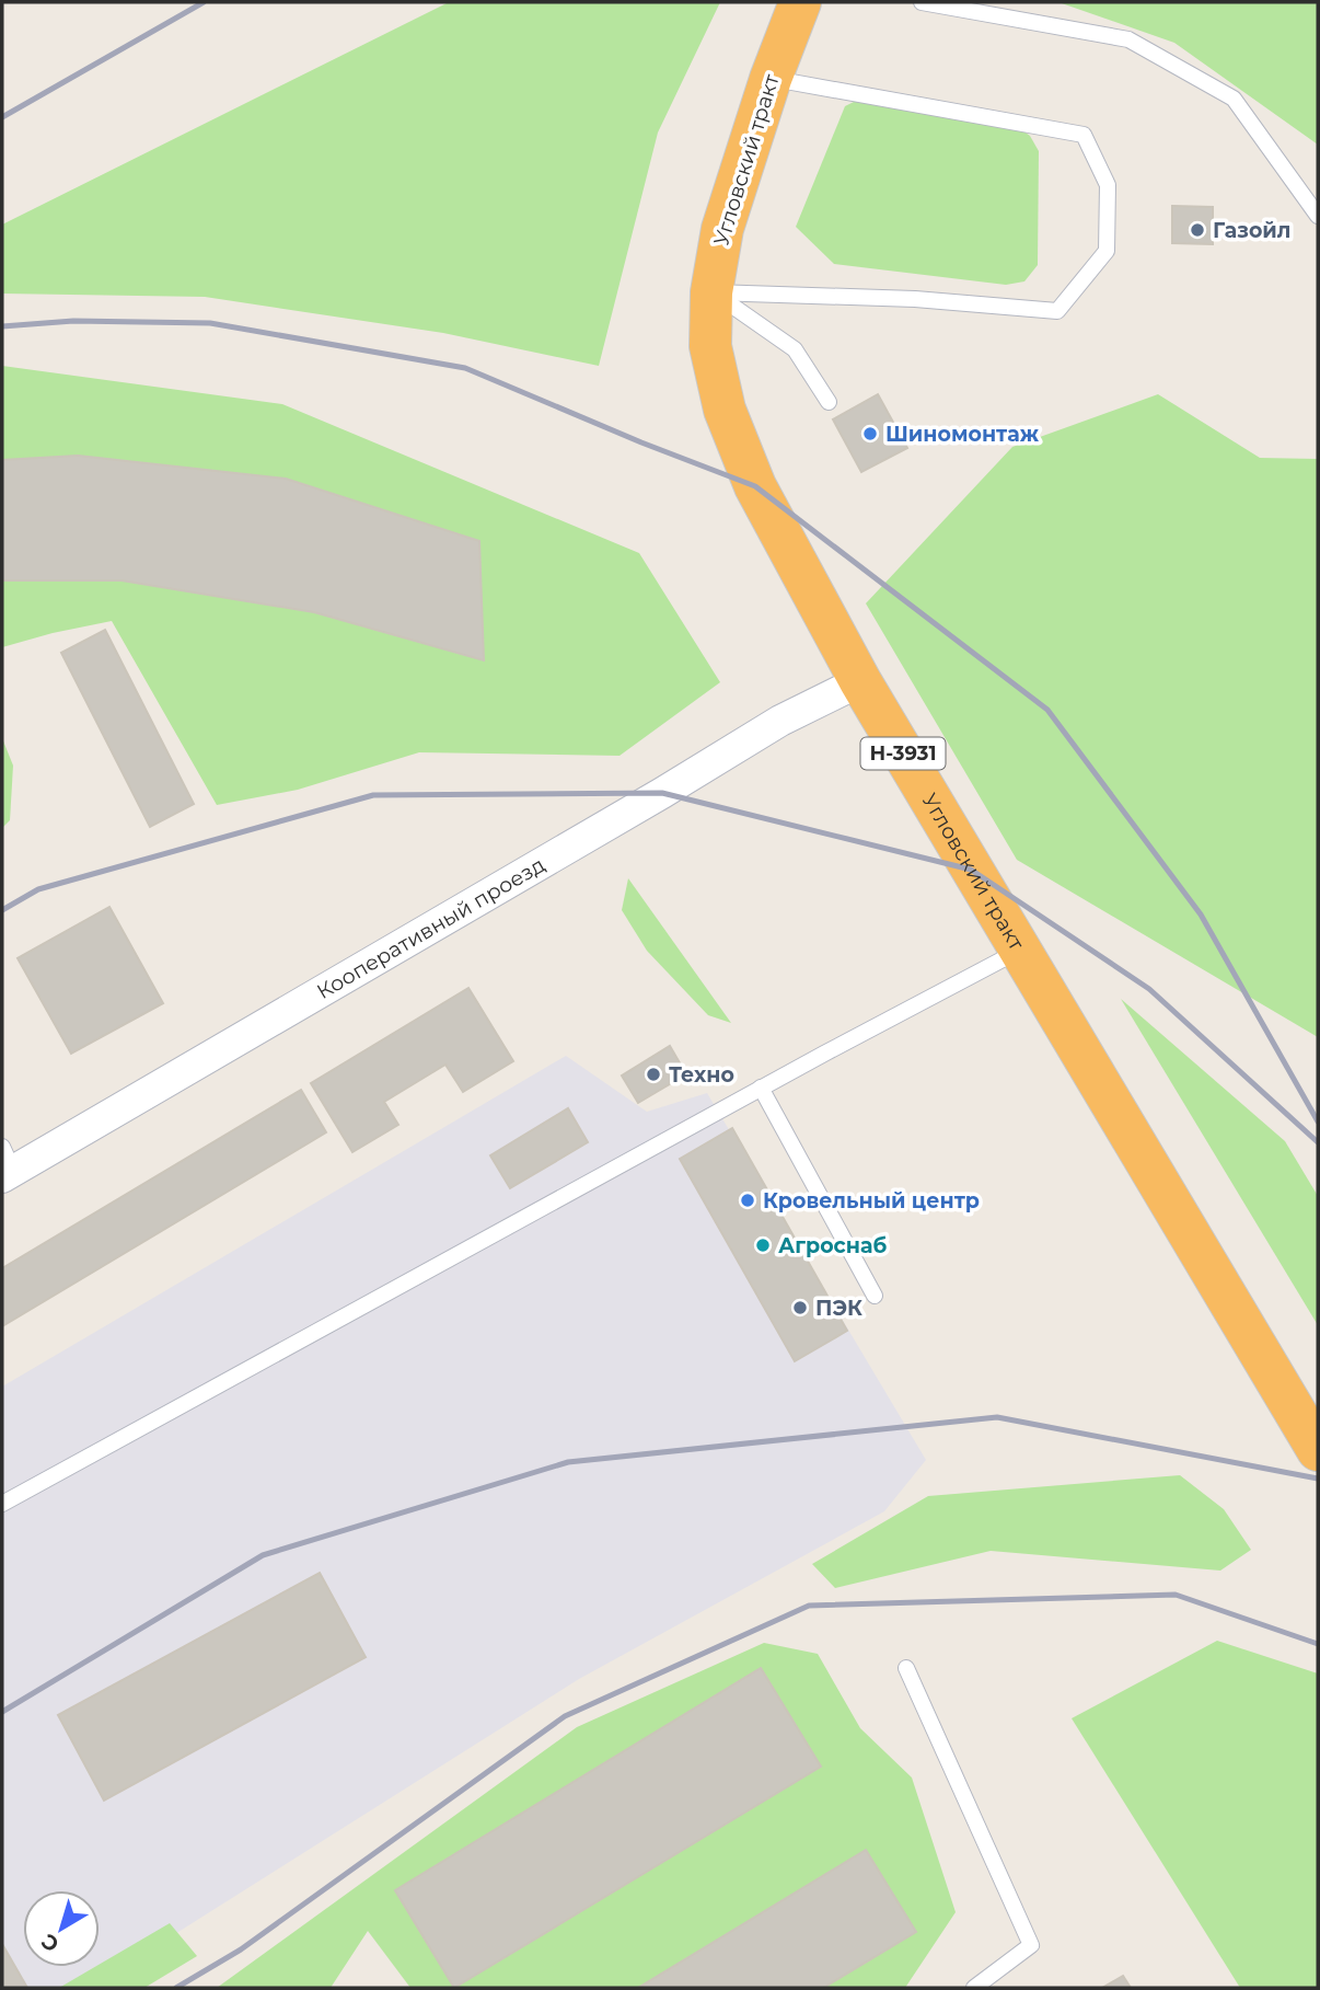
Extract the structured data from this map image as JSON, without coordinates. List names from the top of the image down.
{
  "streets": {
    "highway": ["Угловский тракт", "Н-3931"],
    "street": ["Кооперативный проезд"]
  },
  "crossings": [
    ["Угловский тракт", "Кооперативный проезд"]
  ],
  "places": [
    "Газойл",
    "Шиномонтаж",
    "Техно",
    "Кровельный центр",
    "Агроснаб",
    "ПЭК"
  ],
  "north": "bottom left"
}
